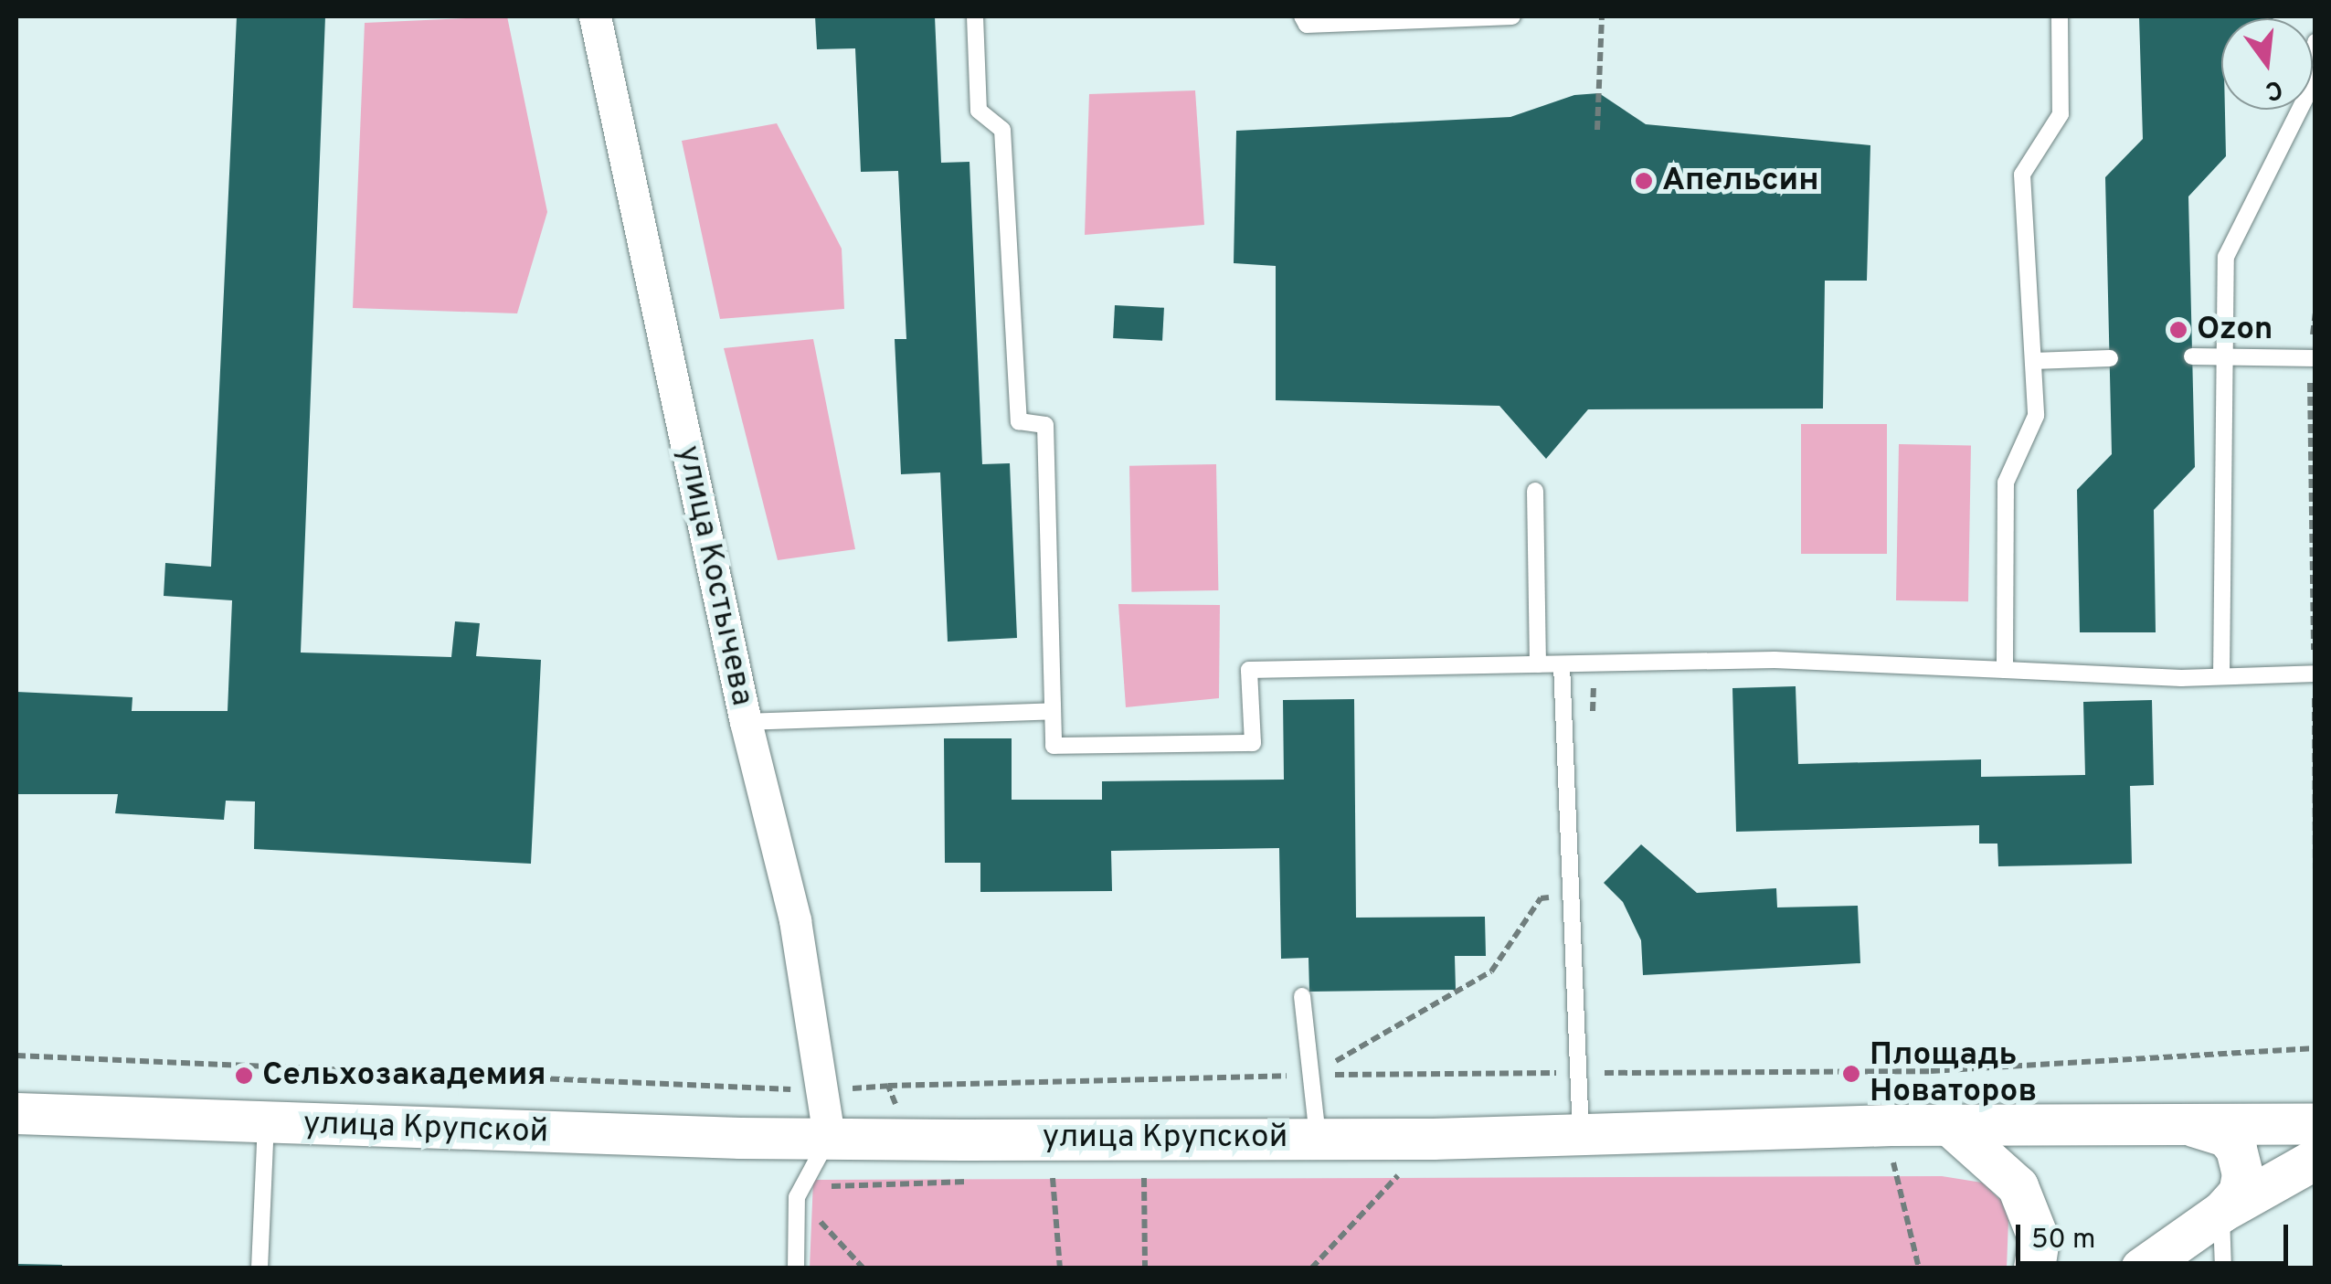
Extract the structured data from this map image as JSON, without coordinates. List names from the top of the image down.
{
  "streets": {
    "street": ["улица Костычева", "улица Крупской"]
  },
  "crossings": [
    ["улица Костычева", "улица Крупской"]
  ],
  "places": [
    "Апельсин",
    "Ozon",
    "Площадь Новаторов",
    "Сельхозакадемия"
  ],
  "scale_bar": "50 m",
  "north": "bottom"
}
